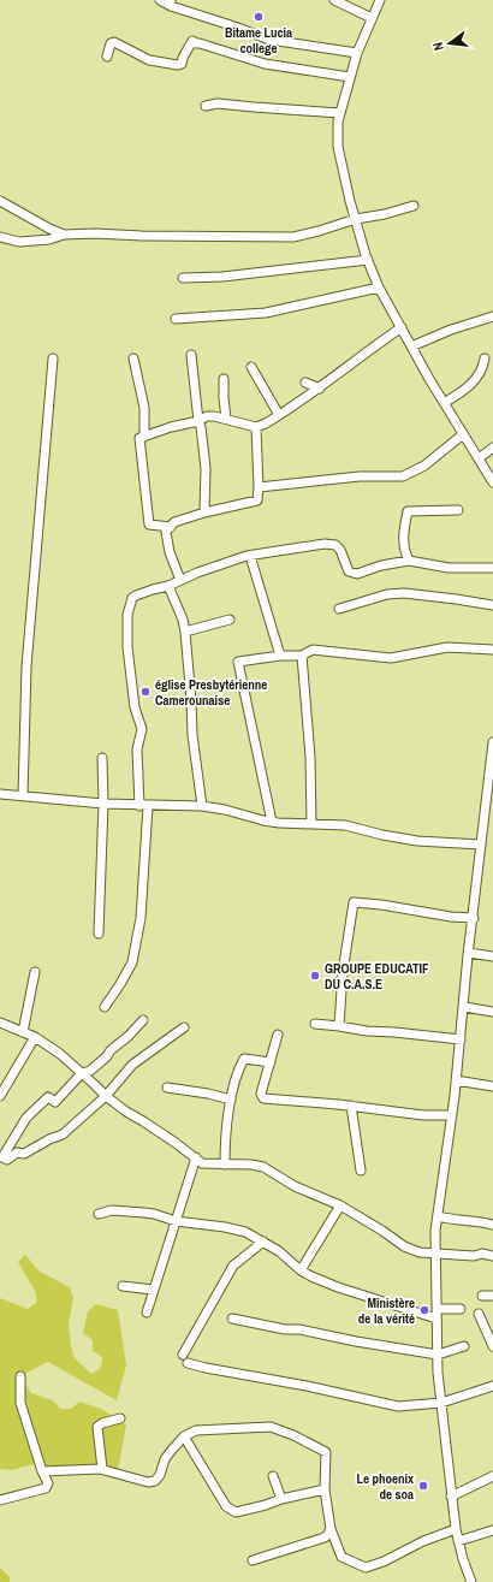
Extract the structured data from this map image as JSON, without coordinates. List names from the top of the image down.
{
  "places": [
    "Bitame Lucia college",
    "église Presbytérienne Camerounaise",
    "GROUPE EDUCATIF DU C.A.S.E",
    "Ministère de la vérité",
    "Le phoenix de soa"
  ],
  "north": "left"
}
